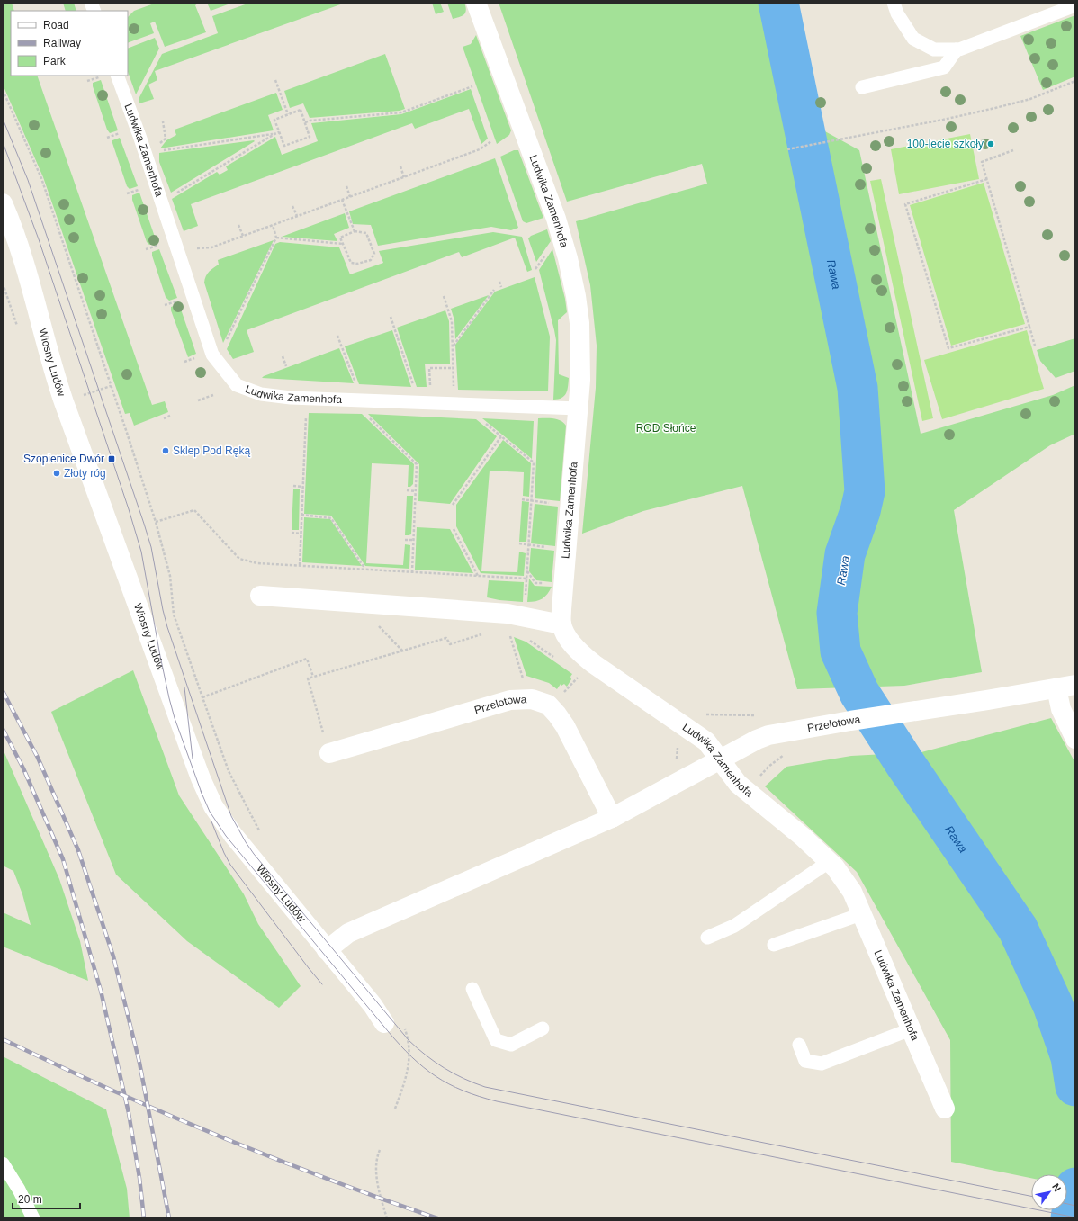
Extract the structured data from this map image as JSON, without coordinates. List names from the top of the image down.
{
  "streets": {
    "street": ["Ludwika Zamenhofa", "Wiosny Ludów", "Przelotowa"]
  },
  "crossings": [
    ["Ludwika Zamenhofa", "Przelotowa"],
    ["Wiosny Ludów", "Przelotowa"]
  ],
  "water": ["Rawa"],
  "parks": ["ROD Słońce"],
  "places": {
    "other": ["100-lecie szkoły", "Sklep Pod Ręką", "Złoty róg"],
    "transit": ["Szopienice Dwór"]
  },
  "legend": ["Road", "Railway", "Park"],
  "scale_bar": "20 m",
  "north": "top right"
}
